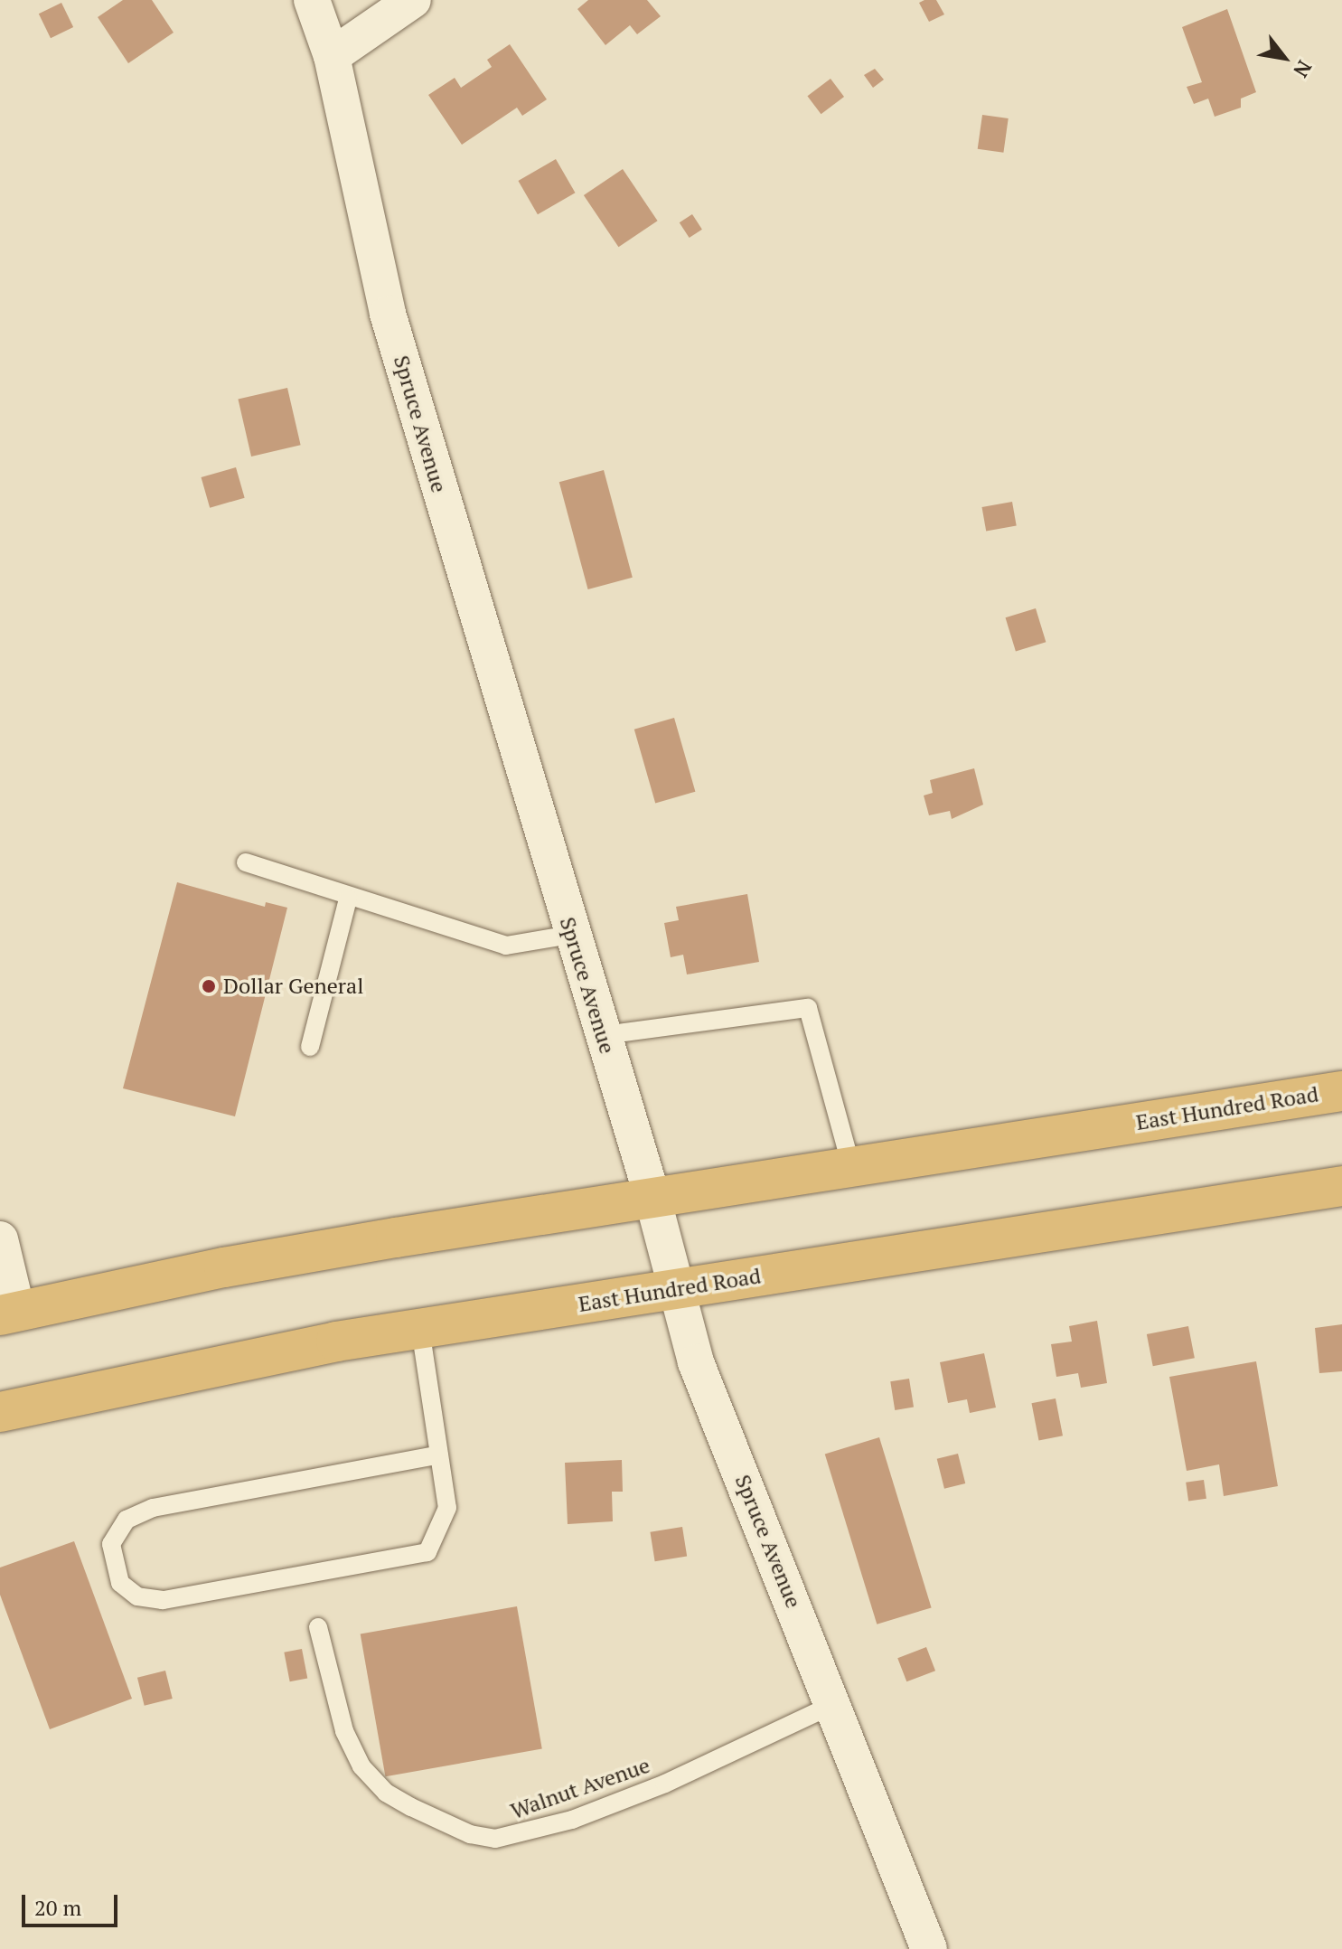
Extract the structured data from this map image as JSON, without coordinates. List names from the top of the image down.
{
  "streets": {
    "highway": ["East Hundred Road"],
    "street": ["Spruce Avenue"],
    "lane": ["Walnut Avenue"]
  },
  "crossings": [
    ["Spruce Avenue", "East Hundred Road"],
    ["Spruce Avenue", "Walnut Avenue"]
  ],
  "places": ["Dollar General"],
  "scale_bar": "20 m",
  "north": "bottom right"
}
